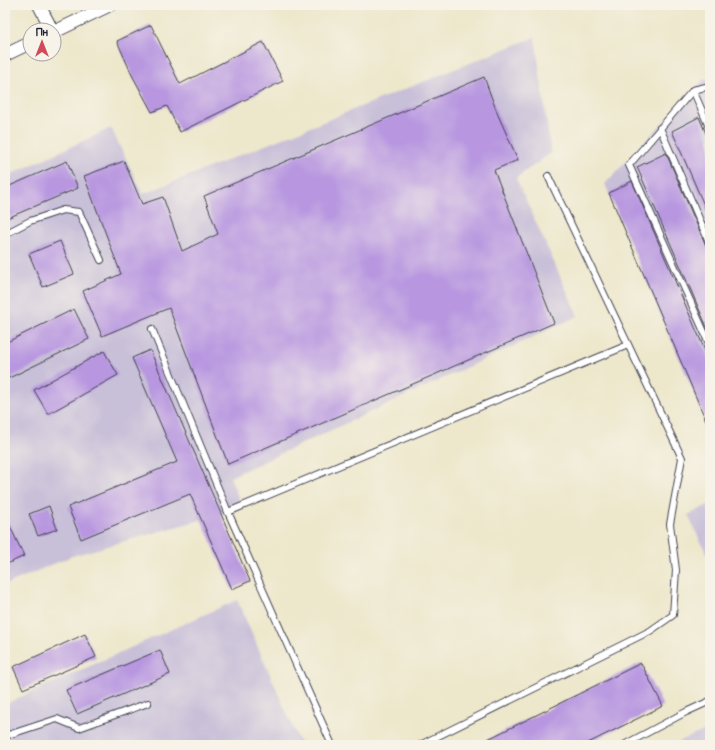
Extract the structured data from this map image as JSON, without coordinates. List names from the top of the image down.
{
  "north": "top"
}
